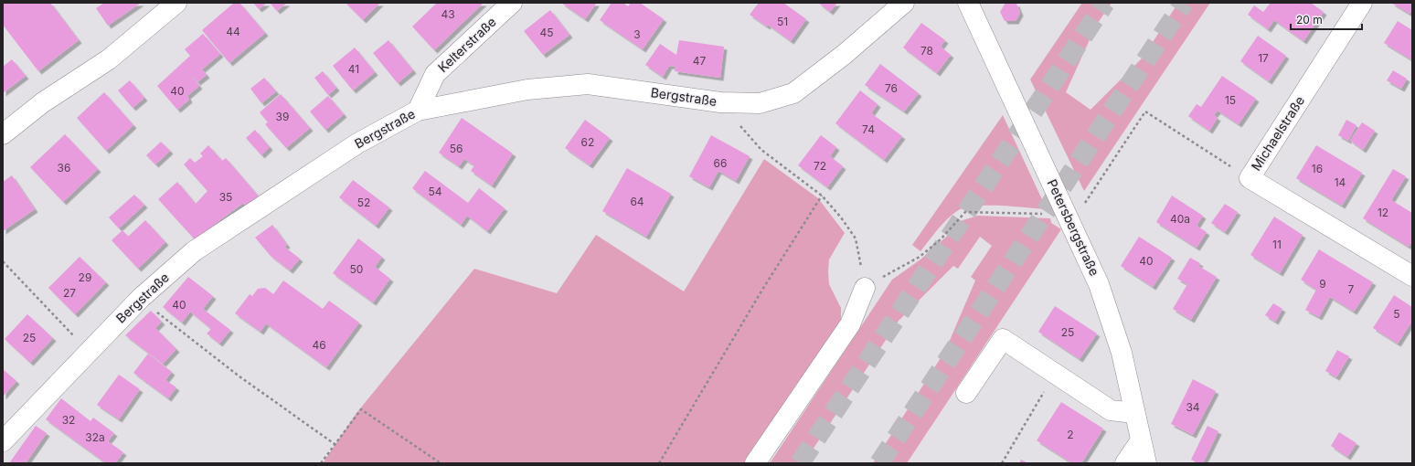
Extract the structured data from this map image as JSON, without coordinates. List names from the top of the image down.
{
  "streets": {
    "street": [
      "Kelterstraße",
      "Bergstraße",
      "Michaelstraße",
      "Petersbergstraße"
    ]
  },
  "crossings": [
    ["Kelterstraße", "Bergstraße"]
  ],
  "house_numbers": [
    "43",
    "51",
    "44",
    "45",
    "3",
    "78",
    "17",
    "47",
    "41",
    "76",
    "40",
    "15",
    "39",
    "74",
    "62",
    "56",
    "66",
    "72",
    "36",
    "16",
    "14",
    "54",
    "35",
    "64",
    "52",
    "12",
    "40a",
    "11",
    "40",
    "50",
    "29",
    "9",
    "7",
    "27",
    "40",
    "5",
    "25",
    "25",
    "46",
    "34",
    "32",
    "2",
    "32a"
  ],
  "scale_bar": "20 m"
}
